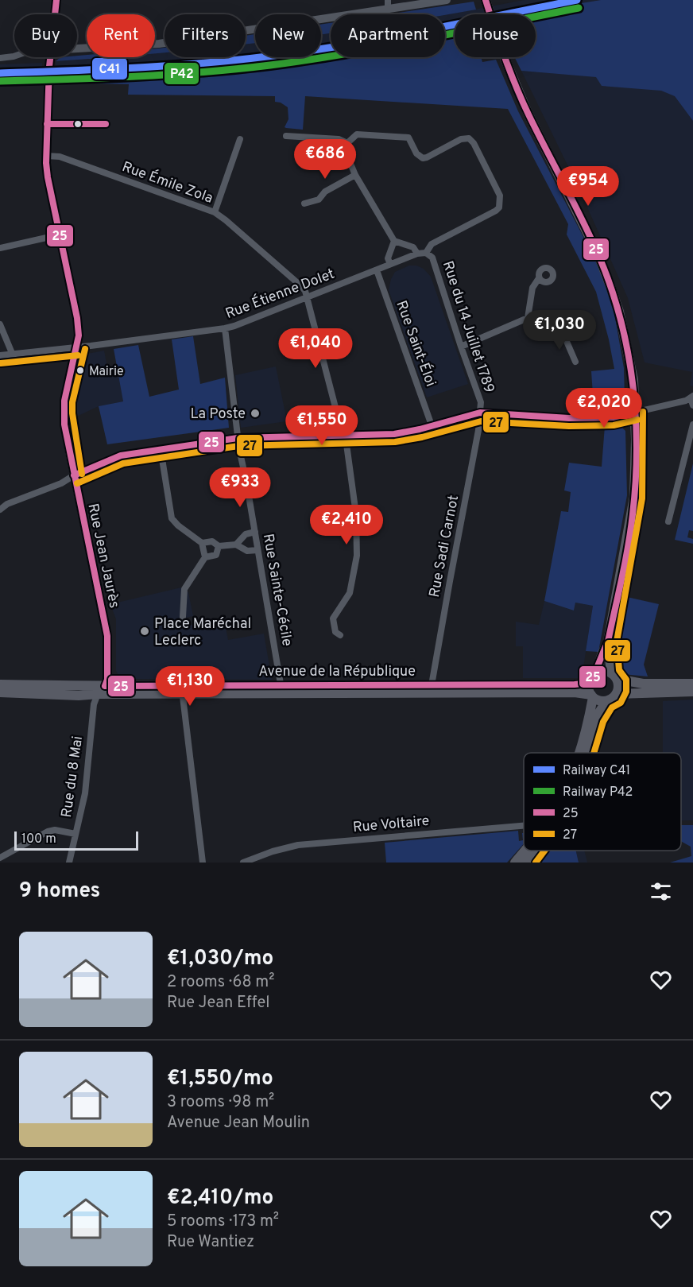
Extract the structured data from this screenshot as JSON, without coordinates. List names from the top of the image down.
{
  "streets": {
    "main road": ["Avenue de la République"],
    "street": [
      "Rue Émile Zola",
      "Rue Étienne Dolet",
      "Rue du 14 Juillet 1789",
      "Rue Saint-Éloi",
      "Rue Sadi Carnot",
      "Rue Jean Jaurès",
      "Rue Sainte-Cécile",
      "Rue du 8 Mai",
      "Rue Voltaire"
    ]
  },
  "crossings": [
    ["Rue Émile Zola", "Rue Étienne Dolet"],
    ["Rue Émile Zola", "Rue Jean Jaurès"],
    ["Rue Étienne Dolet", "Rue du 14 Juillet 1789"],
    ["Rue Étienne Dolet", "Rue Saint-Éloi"],
    ["Rue Étienne Dolet", "Rue Jean Jaurès"],
    ["Rue Étienne Dolet", "Rue Sainte-Cécile"],
    ["Rue du 14 Juillet 1789", "Rue Sadi Carnot"],
    ["Rue Sadi Carnot", "Avenue de la République"],
    ["Rue Jean Jaurès", "Avenue de la République"],
    ["Rue Sainte-Cécile", "Avenue de la République"],
    ["Avenue de la République", "Rue du 8 Mai"]
  ],
  "places": ["Mairie", "La Poste", "Place Maréchal Leclerc"],
  "lines": [
    "rail line C41",
    "transit line 25",
    "rail line P42",
    "transit line 27"
  ],
  "legend": [
    "Railway C41",
    "Railway P42",
    "25",
    "27"
  ],
  "scale_bar": "100 m",
  "page": {
    "chip": [
      "Buy",
      "Rent",
      "Filters",
      "New",
      "Apartment",
      "House"
    ],
    "price": [
      "€686",
      "€954",
      "€1,030",
      "€1,040",
      "€2,020",
      "€1,550",
      "€933",
      "€2,410",
      "€1,130"
    ],
    "scale": "100 m",
    "heading": "9 homes",
    "list": [
      {
        "name": "€1,030/mo",
        "note": "2 rooms · 68 m² · Rue Jean Effel"
      },
      {
        "name": "€1,550/mo",
        "note": "3 rooms · 98 m² · Avenue Jean Moulin"
      },
      {
        "name": "€2,410/mo",
        "note": "5 rooms · 173 m² · Rue Wantiez"
      }
    ]
  }
}
